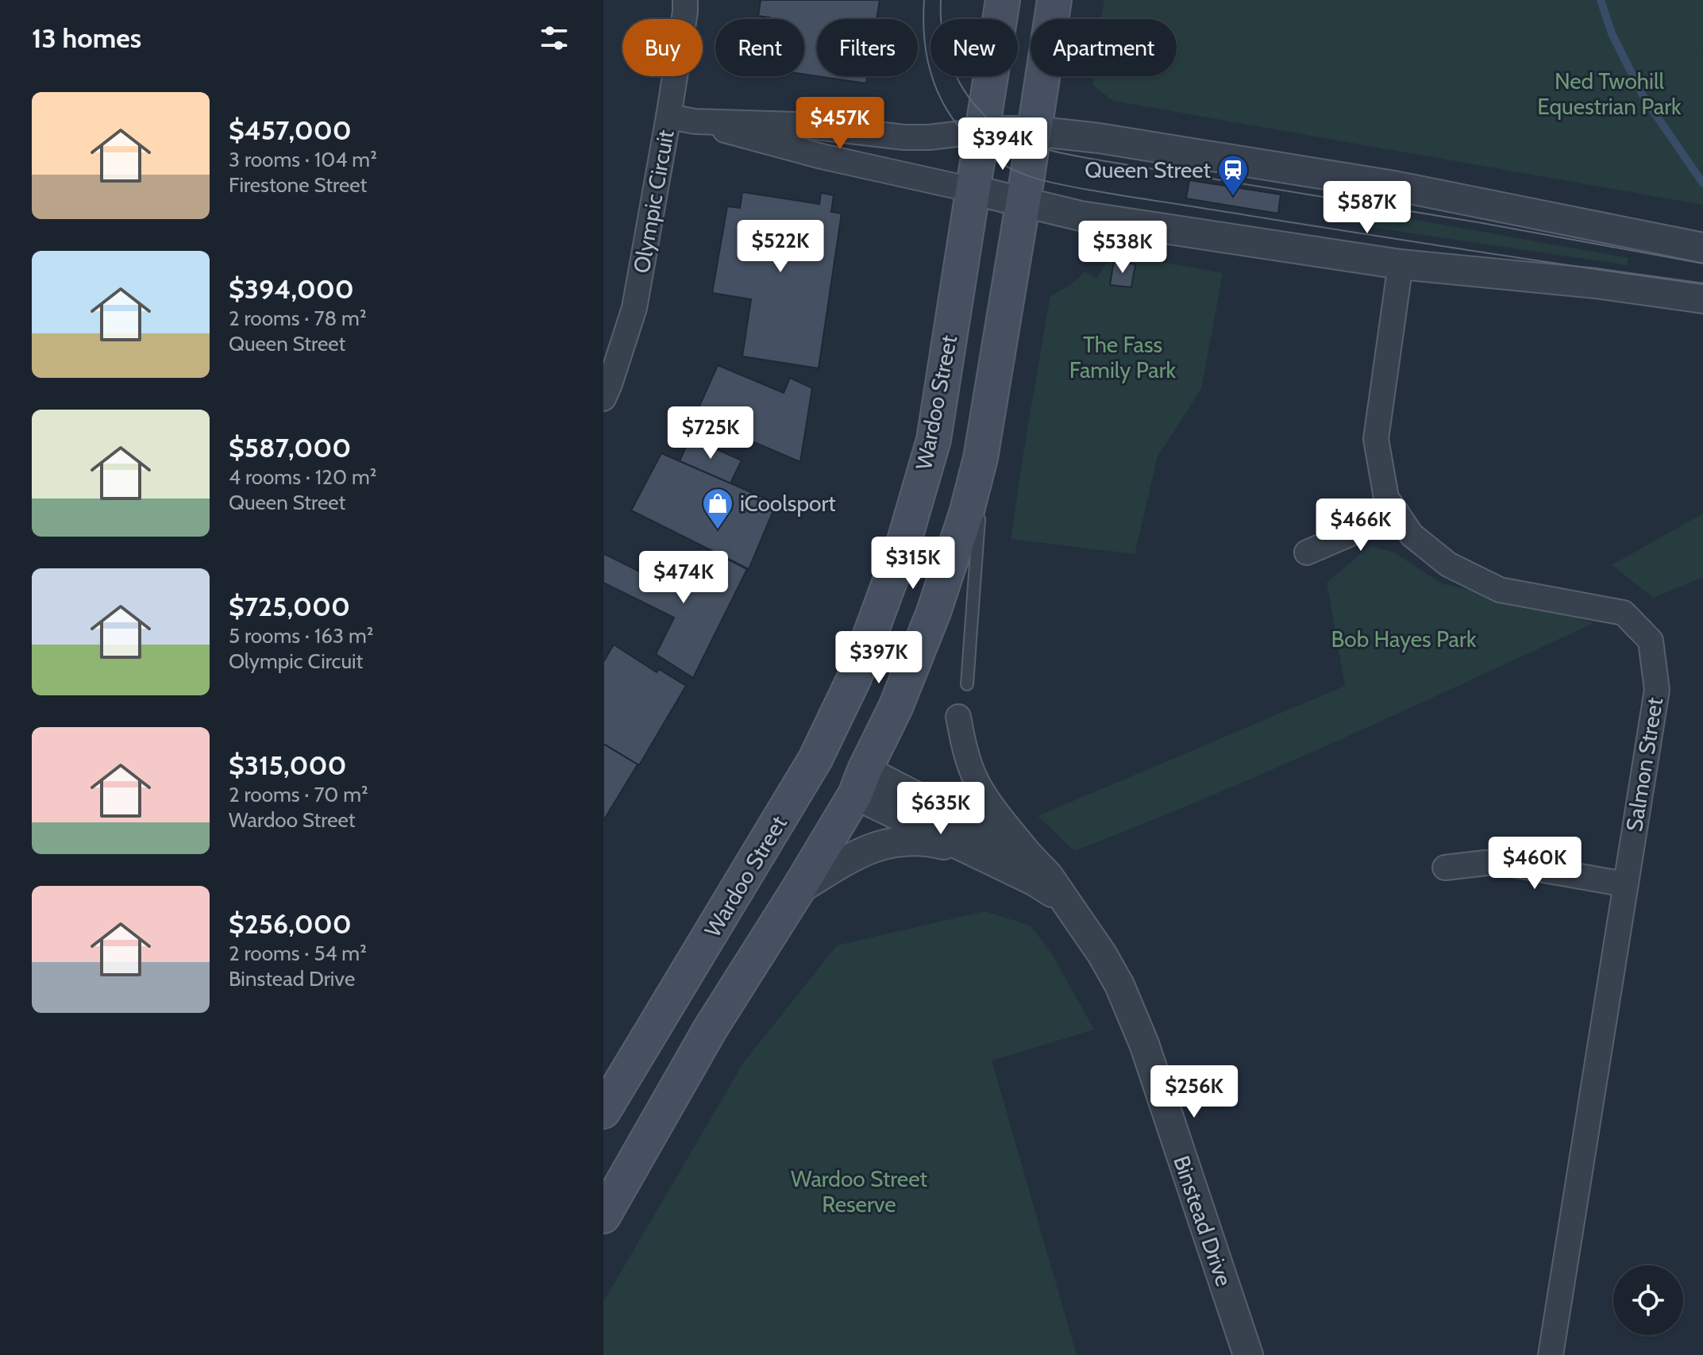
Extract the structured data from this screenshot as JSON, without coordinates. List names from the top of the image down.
{
  "streets": {
    "main road": ["Wardoo Street"],
    "street": ["Olympic Circuit", "Salmon Street", "Binstead Drive"]
  },
  "parks": [
    "Ned Twohill Equestrian Park",
    "The Fass Family Park",
    "Bob Hayes Park",
    "Wardoo Street Reserve"
  ],
  "places": {
    "station": ["Queen Street"],
    "shop": ["iCoolsport"]
  },
  "page": {
    "heading": "13 homes",
    "chip": [
      "Buy",
      "Rent",
      "Filters",
      "New",
      "Apartment"
    ],
    "list": [
      {
        "name": "$457,000",
        "note": "3 rooms · 104 m² · Firestone Street"
      },
      {
        "name": "$394,000",
        "note": "2 rooms · 78 m² · Queen Street"
      },
      {
        "name": "$587,000",
        "note": "4 rooms · 120 m² · Queen Street"
      },
      {
        "name": "$725,000",
        "note": "5 rooms · 163 m² · Olympic Circuit"
      },
      {
        "name": "$315,000",
        "note": "2 rooms · 70 m² · Wardoo Street"
      },
      {
        "name": "$256,000",
        "note": "2 rooms · 54 m² · Binstead Drive"
      }
    ],
    "price": [
      "$457K",
      "$394K",
      "$587K",
      "$522K",
      "$538K",
      "$725K",
      "$466K",
      "$315K",
      "$474K",
      "$397K",
      "$635K",
      "$460K",
      "$256K"
    ]
  }
}
